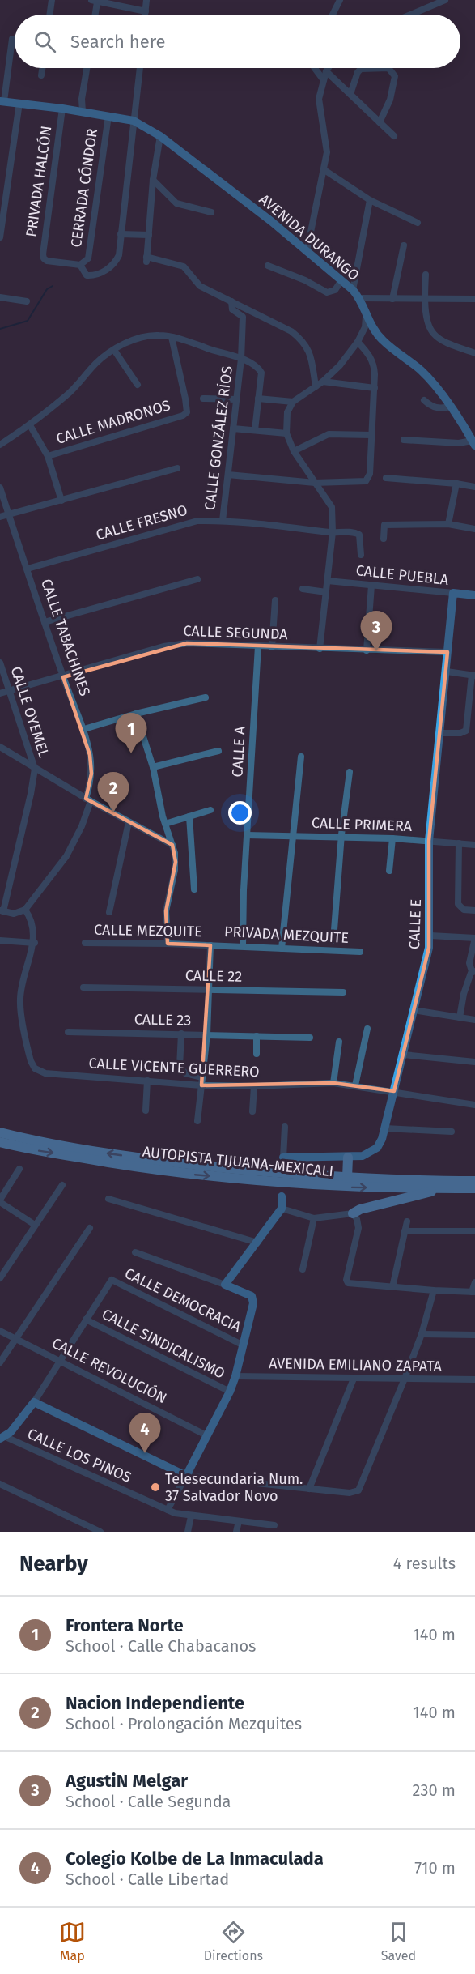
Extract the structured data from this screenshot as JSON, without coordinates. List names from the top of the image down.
{
  "streets": {
    "highway": ["AUTOPISTA TIJUANA-MEXICALI"],
    "main road": ["AVENIDA DURANGO", "CALLE PUEBLA", "CALLE E"],
    "street": [
      "PRIVADA HALCÓN",
      "CERRADA CÓNDOR",
      "CALLE MADRONOS",
      "CALLE GONZÁLEZ RÍOS",
      "CALLE FRESNO",
      "CALLE SEGUNDA",
      "CALLE TABACHINES",
      "CALLE OYEMEL",
      "CALLE A",
      "CALLE PRIMERA",
      "CALLE MEZQUITE",
      "PRIVADA MEZQUITE",
      "CALLE 22",
      "CALLE 23",
      "CALLE VICENTE GUERRERO",
      "CALLE DEMOCRACIA",
      "CALLE SINDICALISMO",
      "AVENIDA EMILIANO ZAPATA",
      "CALLE REVOLUCIÓN",
      "CALLE LOS PINOS"
    ]
  },
  "crossings": [
    ["PRIVADA HALCÓN", "CERRADA CÓNDOR"],
    ["PRIVADA HALCÓN", "AVENIDA DURANGO"],
    ["CERRADA CÓNDOR", "AVENIDA DURANGO"],
    ["CALLE GONZÁLEZ RÍOS", "CALLE FRESNO"],
    ["CALLE FRESNO", "CALLE TABACHINES"],
    ["CALLE PUEBLA", "CALLE E"],
    ["CALLE SEGUNDA", "CALLE TABACHINES"],
    ["CALLE SEGUNDA", "CALLE OYEMEL"],
    ["CALLE SEGUNDA", "CALLE A"],
    ["CALLE SEGUNDA", "CALLE E"],
    ["CALLE TABACHINES", "CALLE VICENTE GUERRERO"],
    ["CALLE A", "CALLE PRIMERA"],
    ["CALLE A", "PRIVADA MEZQUITE"],
    ["CALLE PRIMERA", "CALLE E"],
    ["CALLE E", "CALLE VICENTE GUERRERO"],
    ["CALLE MEZQUITE", "PRIVADA MEZQUITE"],
    ["CALLE DEMOCRACIA", "CALLE SINDICALISMO"]
  ],
  "places": ["Telesecundaria Num. 37 Salvador Novo"],
  "page": {
    "search": "Search here",
    "pins": [
      "3",
      "1",
      "2",
      "4"
    ],
    "heading": ["Nearby", "4 results"],
    "list": [
      {
        "mark": "1",
        "name": "Frontera Norte",
        "note": "School · Calle Chabacanos",
        "value": "140 m"
      },
      {
        "mark": "2",
        "name": "Nacion Independiente",
        "note": "School · Prolongación Mezquites",
        "value": "140 m"
      },
      {
        "mark": "3",
        "name": "AgustiN Melgar",
        "note": "School · Calle Segunda",
        "value": "230 m"
      },
      {
        "mark": "4",
        "name": "Colegio Kolbe de La Inmaculada",
        "note": "School · Calle Libertad",
        "value": "710 m"
      }
    ],
    "nav": ["Map", "Directions", "Saved"]
  }
}
